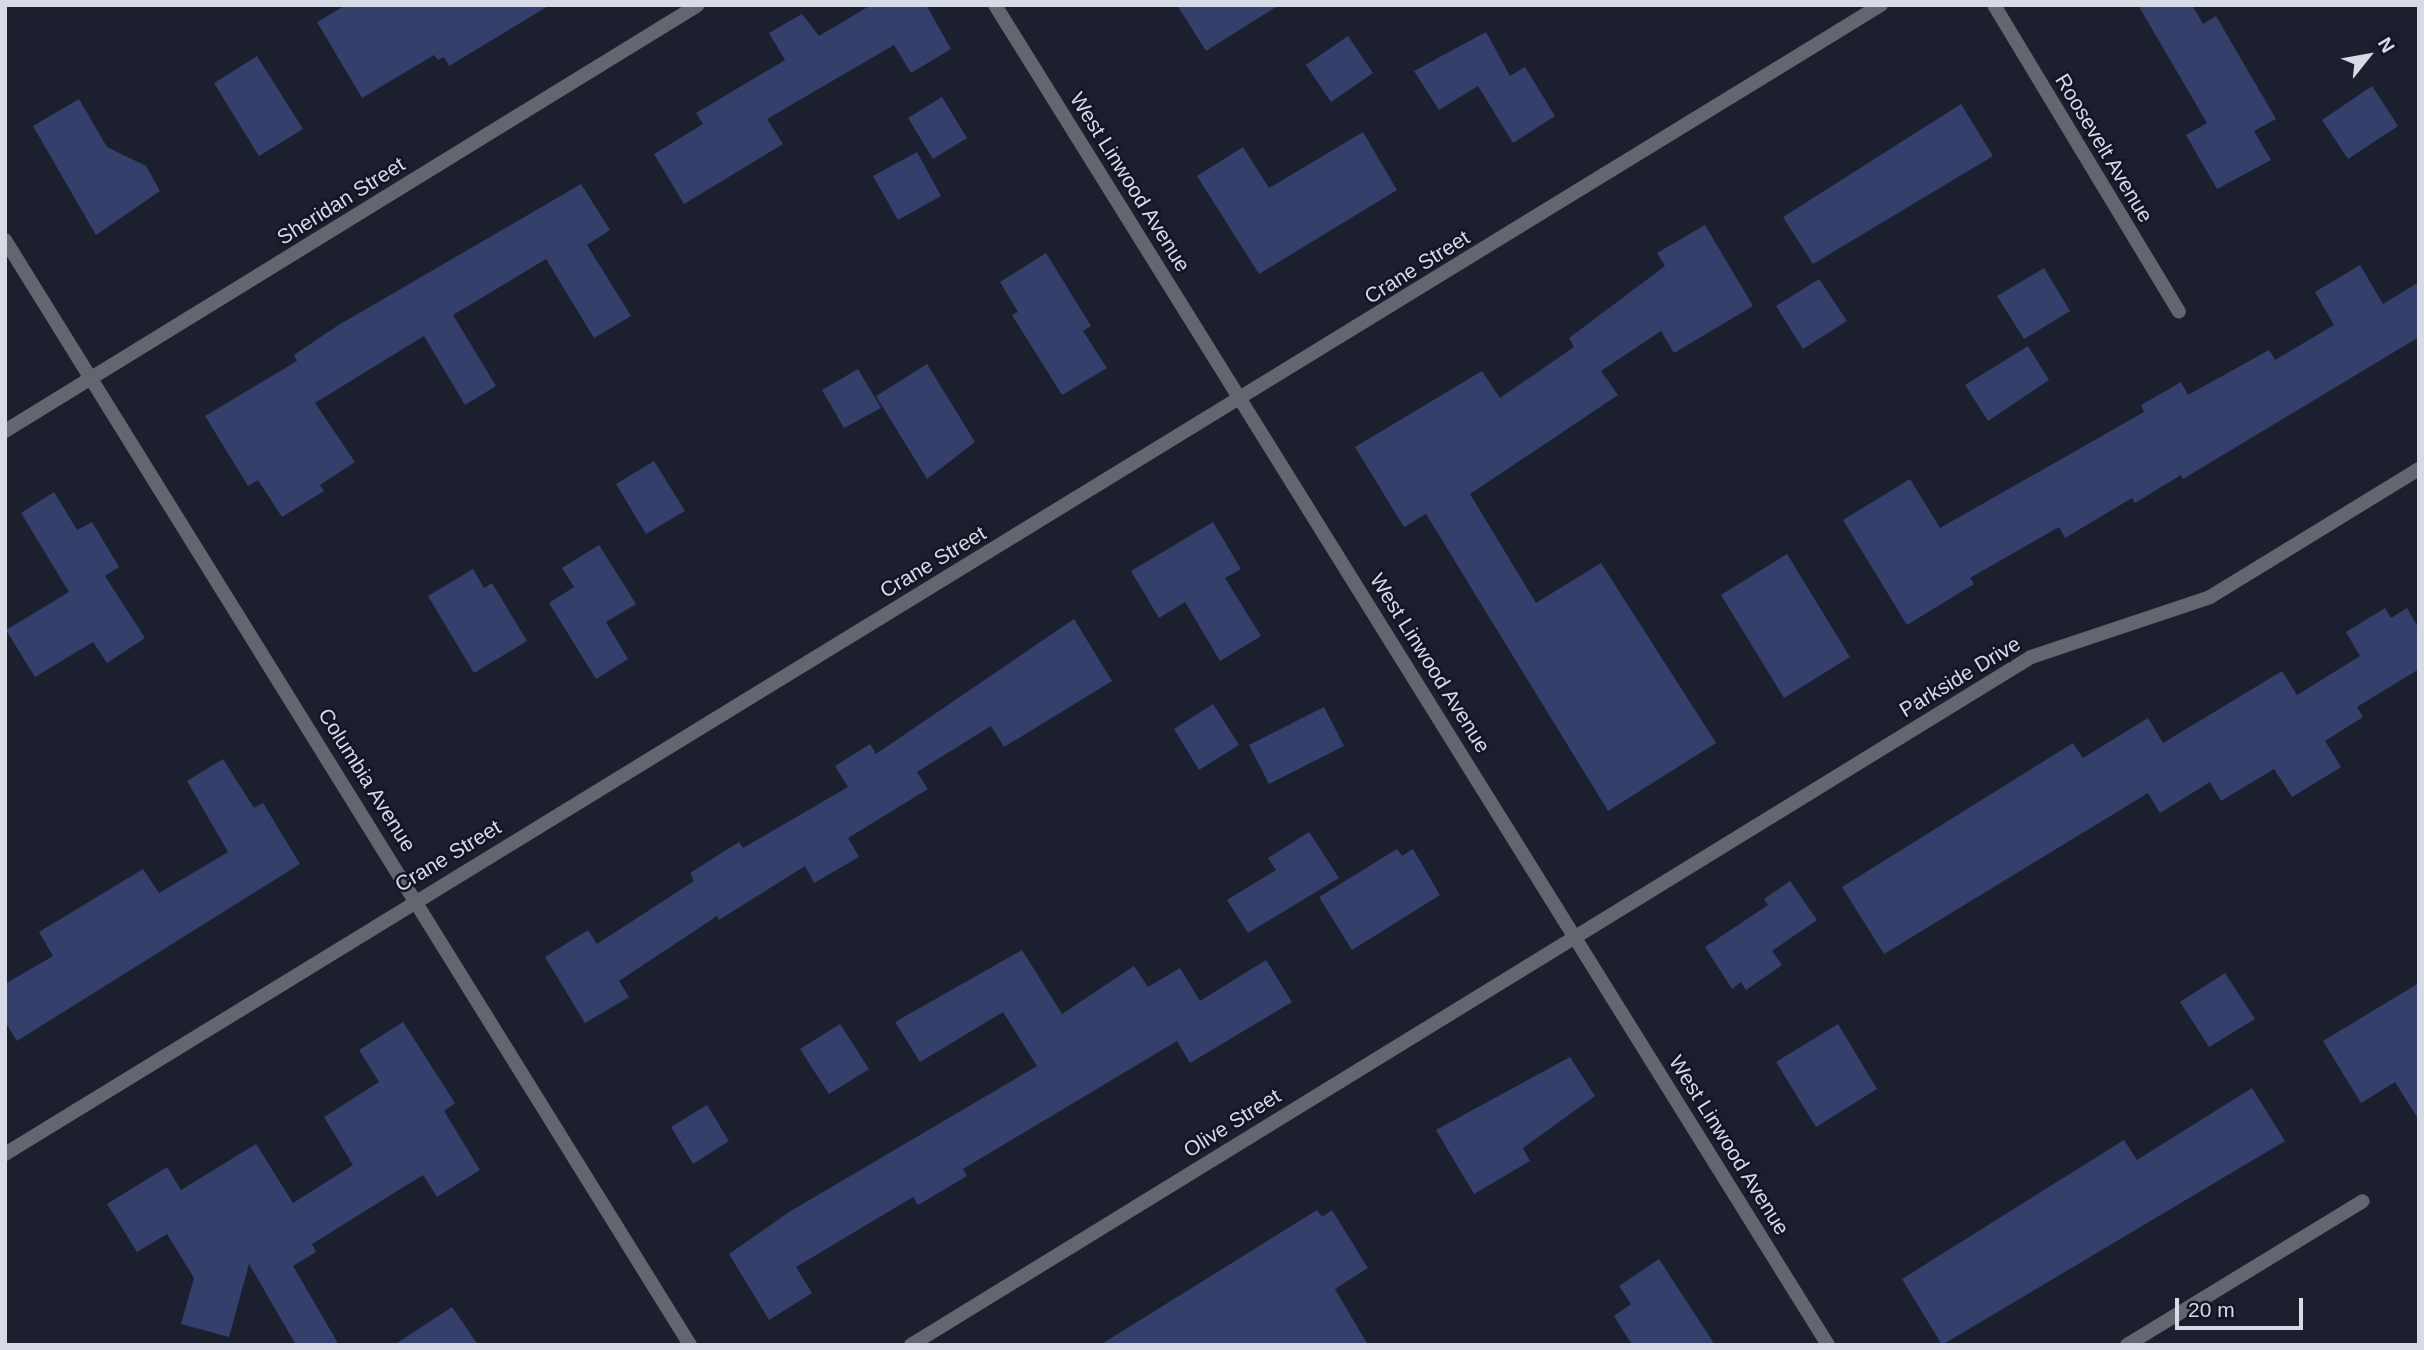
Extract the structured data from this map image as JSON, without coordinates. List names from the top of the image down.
{
  "streets": {
    "street": [
      "Roosevelt Avenue",
      "West Linwood Avenue",
      "Sheridan Street",
      "Crane Street",
      "Parkside Drive",
      "Columbia Avenue",
      "Olive Street"
    ]
  },
  "crossings": [
    ["West Linwood Avenue", "Crane Street"],
    ["West Linwood Avenue", "Parkside Drive"],
    ["West Linwood Avenue", "Olive Street"],
    ["Sheridan Street", "Columbia Avenue"],
    ["Crane Street", "Columbia Avenue"],
    ["Parkside Drive", "Olive Street"]
  ],
  "scale_bar": "20 m",
  "north": "top right"
}
